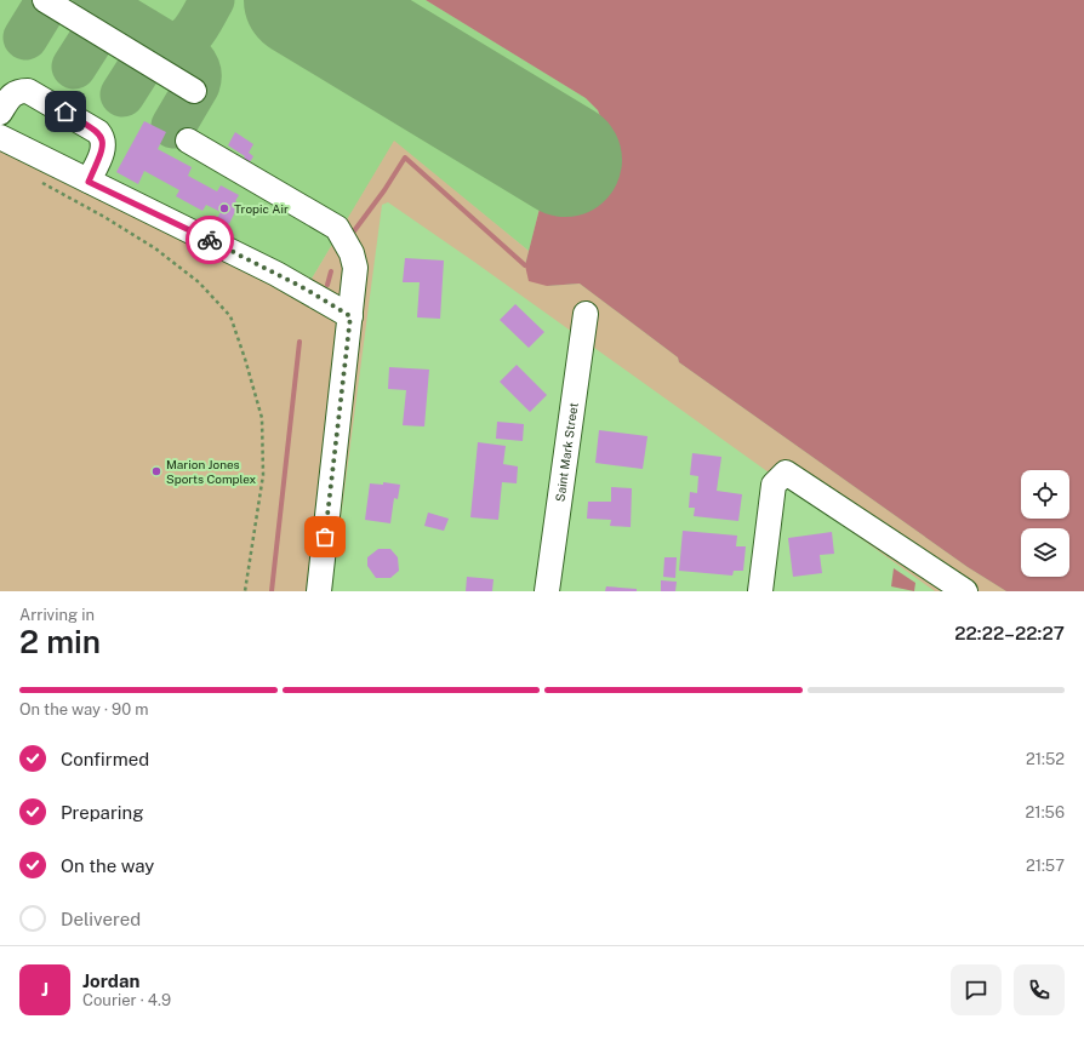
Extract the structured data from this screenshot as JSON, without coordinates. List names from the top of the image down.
{
  "streets": {
    "street": ["Saint Mark Street"]
  },
  "places": ["Tropic Air", "Marion Jones Sports Complex"],
  "page": {
    "heading": ["2 min", "Arriving in", "22:22–22:27"],
    "panel": ["Jordan", "Courier · 4.9"],
    "bar": "On the way · 90 m",
    "list": [
      ["Confirmed", "21:52"],
      ["Preparing", "21:56"],
      ["On the way", "21:57"],
      "Delivered"
    ],
    "round": "J"
  }
}
